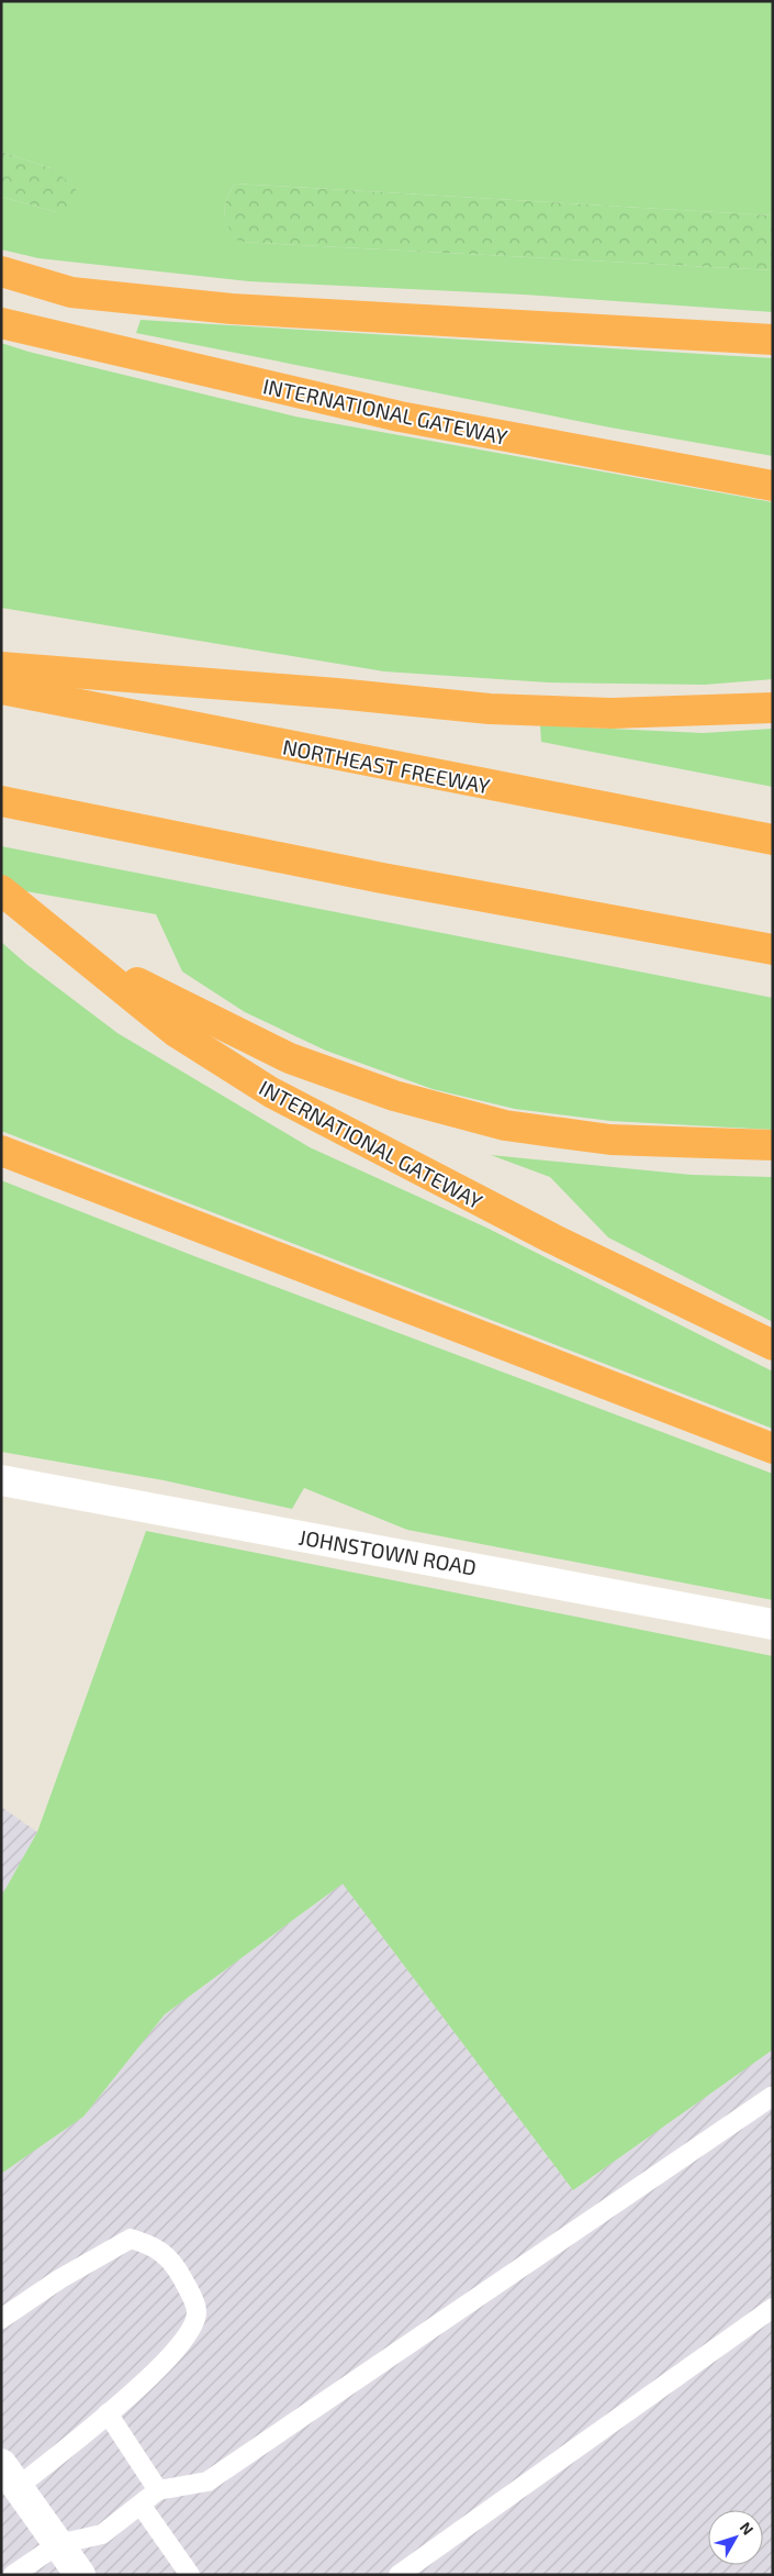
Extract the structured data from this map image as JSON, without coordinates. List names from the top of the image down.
{
  "streets": {
    "highway": ["INTERNATIONAL GATEWAY", "NORTHEAST FREEWAY"],
    "main road": ["JOHNSTOWN ROAD"]
  },
  "north": "top right"
}
